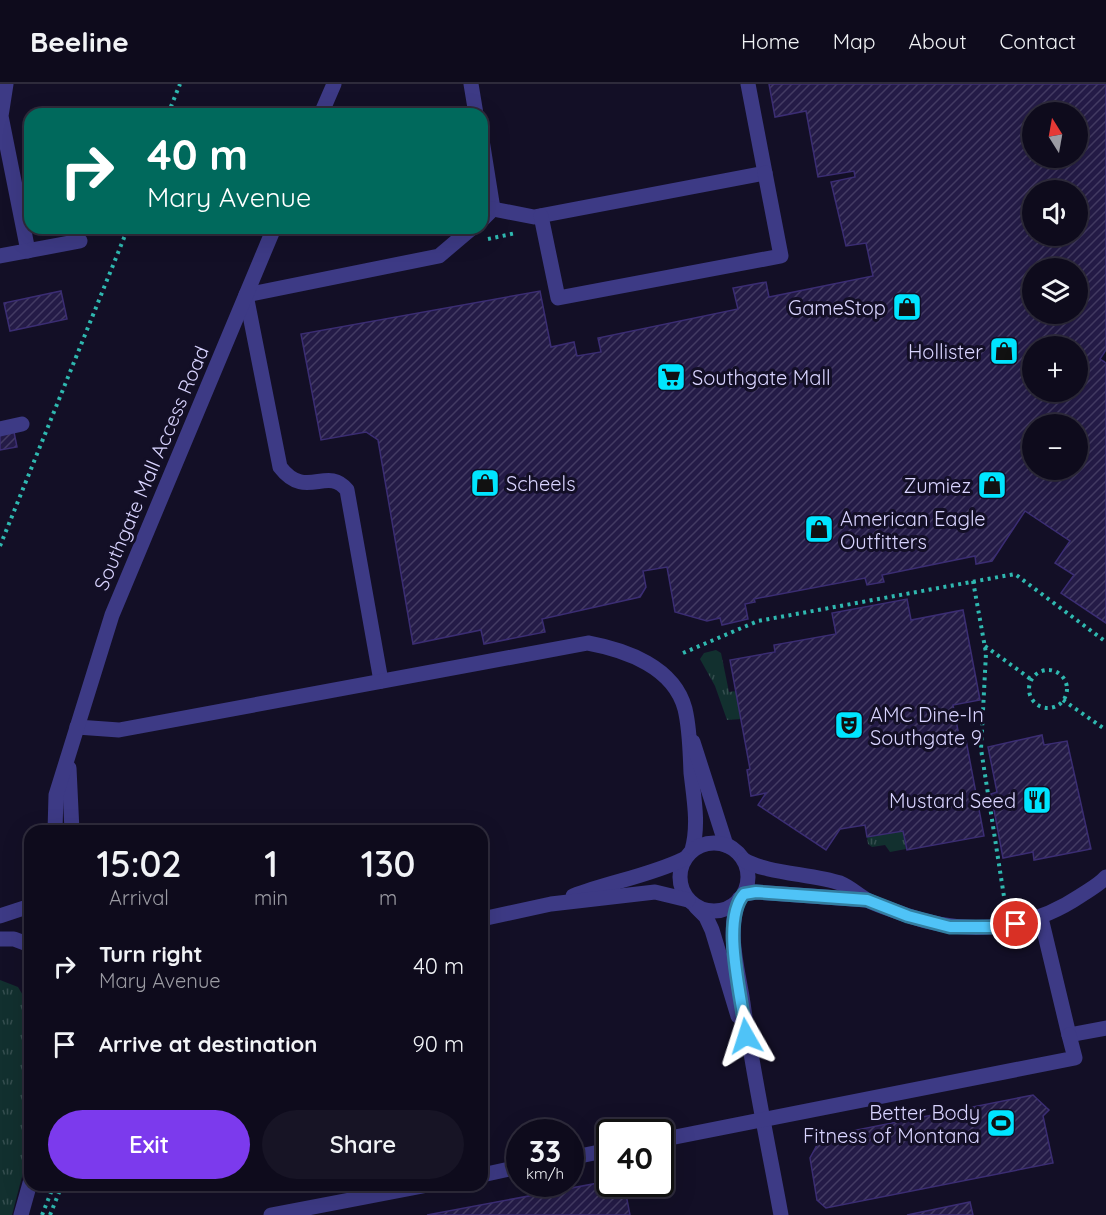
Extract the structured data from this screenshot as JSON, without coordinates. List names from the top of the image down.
{
  "streets": {
    "street": ["Southgate Mall Access Road"]
  },
  "places": {
    "shop": [
      "GameStop",
      "Hollister",
      "Scheels",
      "Zumiez",
      "American Eagle Outfitters"
    ],
    "supermarket": ["Southgate Mall"],
    "theatre": ["AMC Dine-In Southgate 9"],
    "restaurant": ["Mustard Seed"],
    "sports": ["Better Body Fitness of Montana"]
  },
  "north": "top",
  "page": {
    "header": "Beeline",
    "nav": [
      "Home",
      "Map",
      "About",
      "Contact"
    ],
    "map_buttons": ["+", "−"],
    "turn": ["40 m", "Mary Avenue"],
    "eta": [
      "15:02",
      "Arrival",
      "1",
      "min",
      "130",
      "m"
    ],
    "list": [
      {
        "name": "Turn right",
        "note": "Mary Avenue",
        "value": "40 m"
      },
      {
        "name": "Arrive at destination",
        "value": "90 m"
      }
    ],
    "buttons": ["Exit", "Share"],
    "speed": "33 km/h",
    "limit": "40"
  }
}
